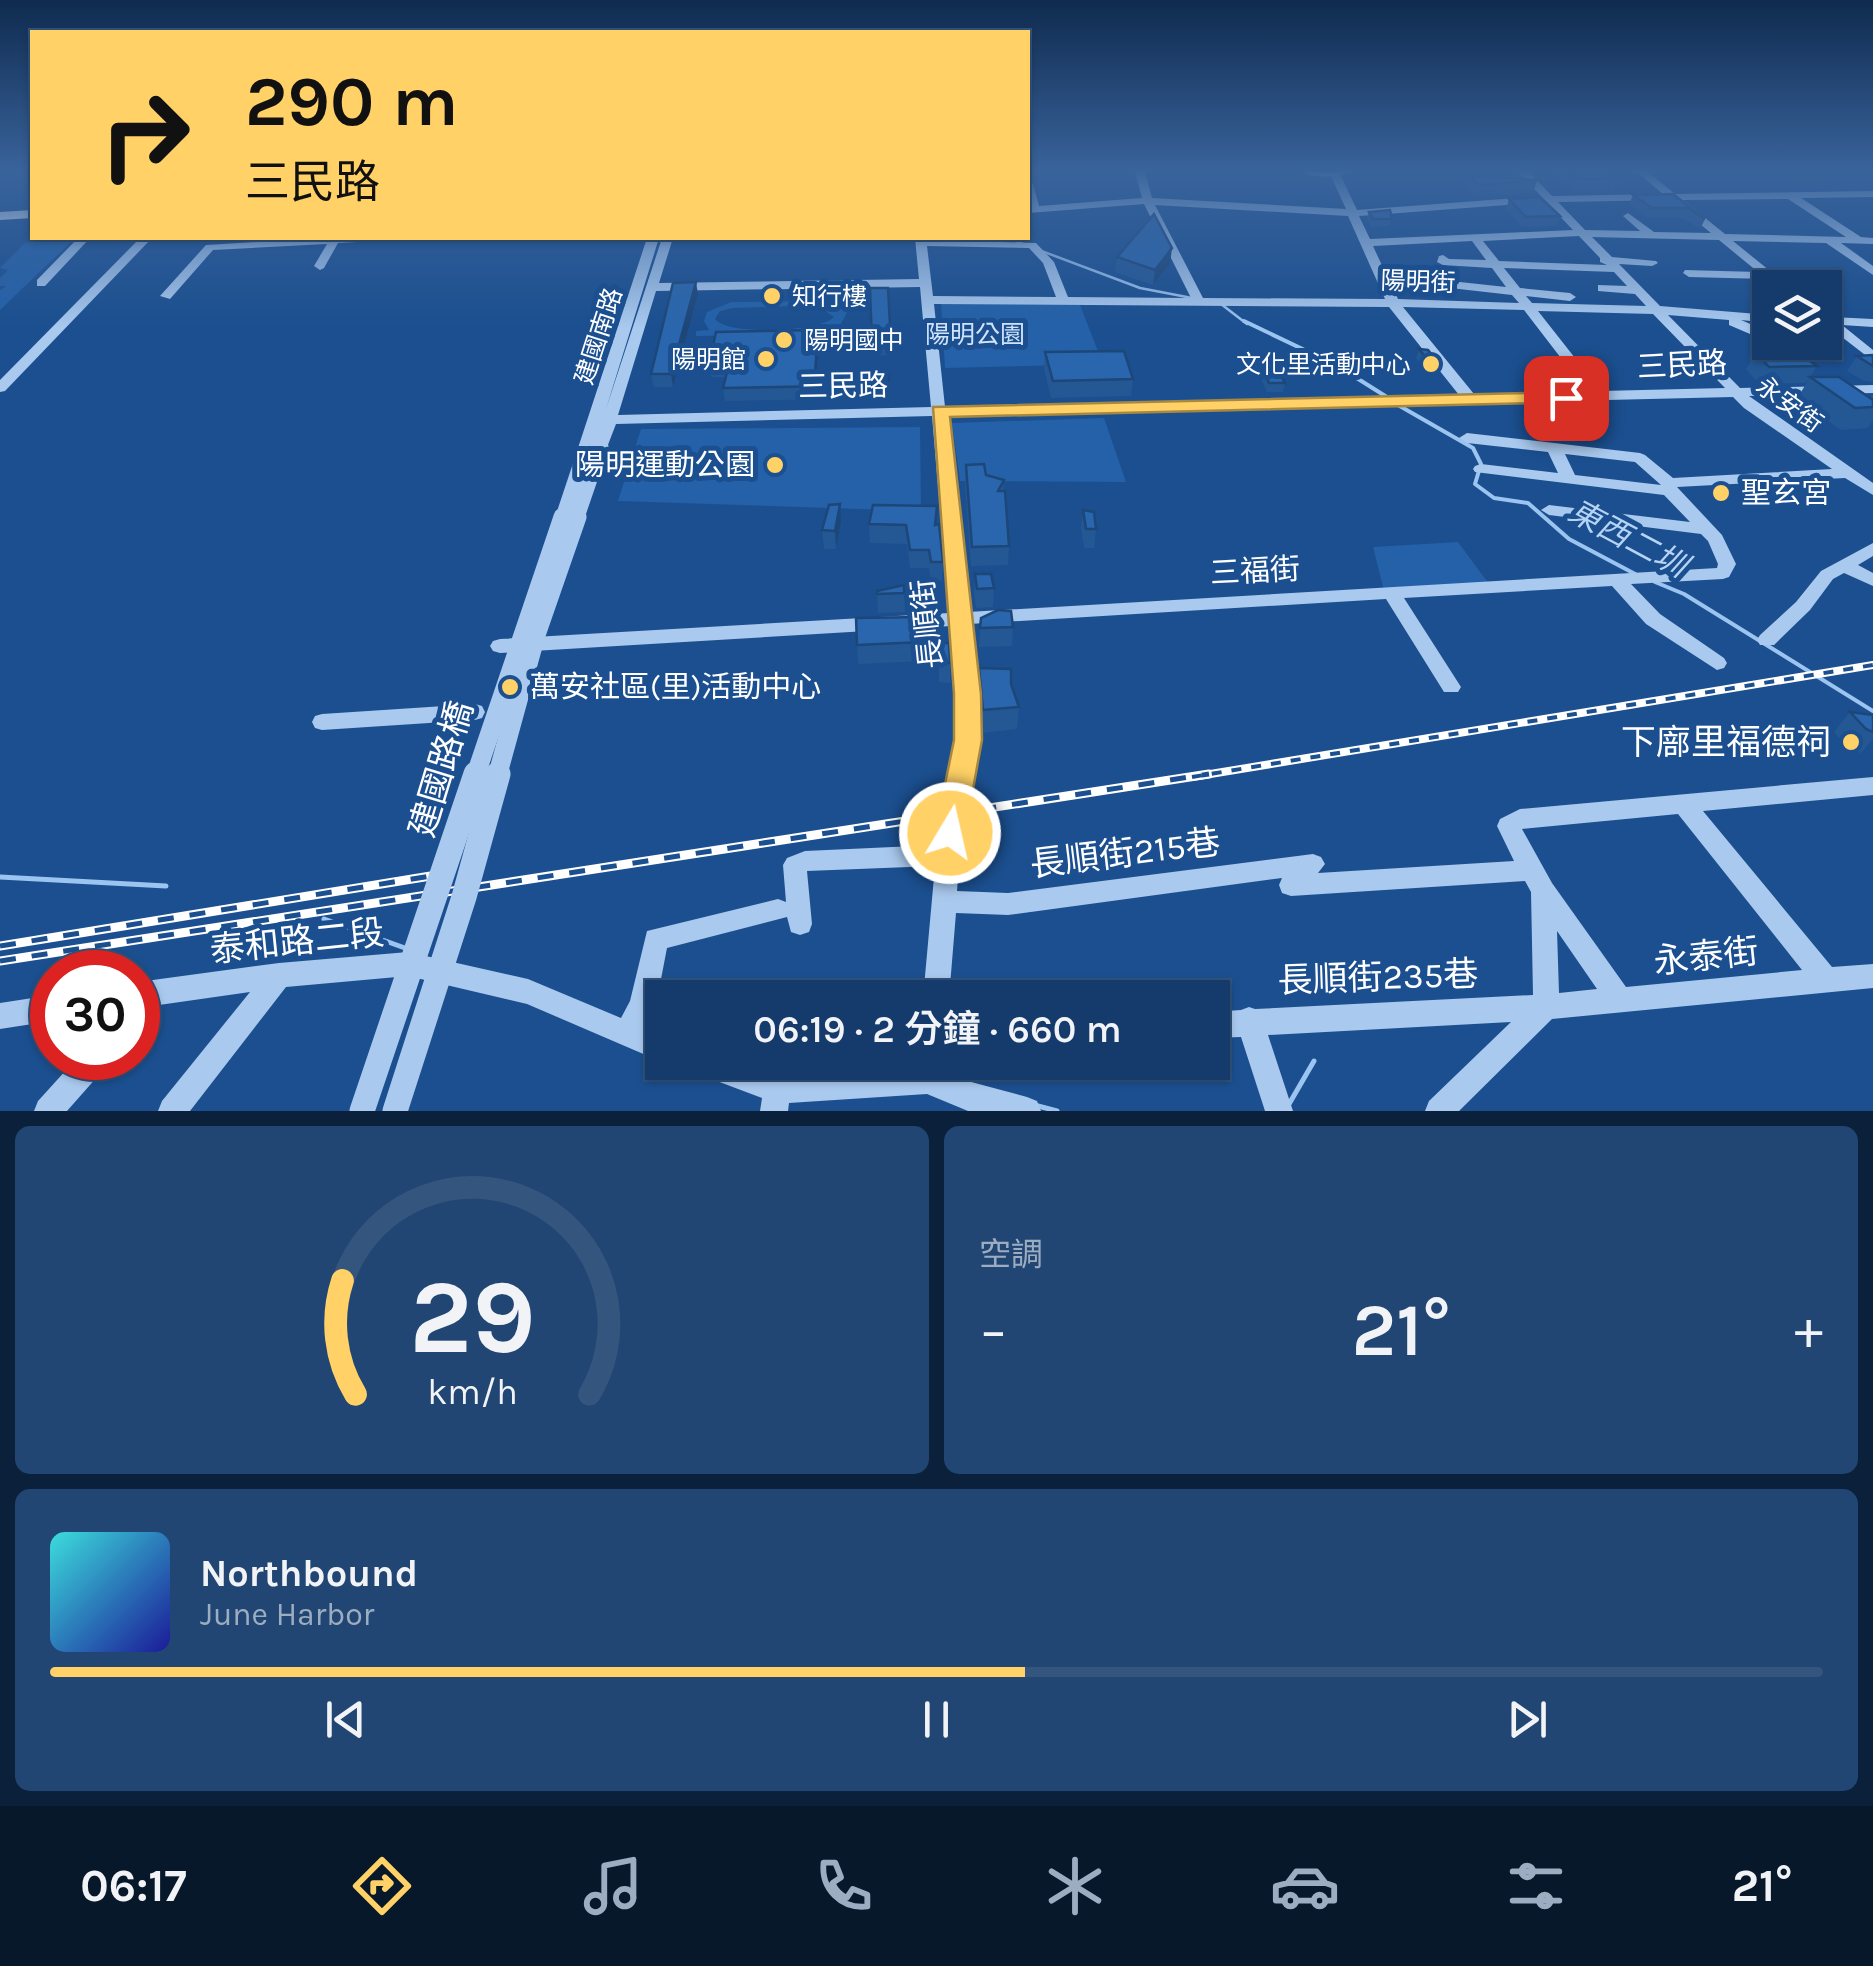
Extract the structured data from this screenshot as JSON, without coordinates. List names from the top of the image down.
{
  "streets": {
    "street": [
      "陽明街",
      "建國南路",
      "三民路",
      "永安街",
      "三福街",
      "長順街",
      "建國路橋",
      "長順街215巷",
      "泰和路二段",
      "永泰街",
      "長順街235巷"
    ]
  },
  "crossings": [
    ["陽明街", "建國南路"],
    ["陽明街", "永安街"],
    ["陽明街", "長順街"],
    ["建國南路", "三民路"],
    ["建國南路", "建國路橋"],
    ["三民路", "永安街"],
    ["三民路", "長順街"],
    ["三福街", "長順街"],
    ["長順街", "長順街215巷"],
    ["永泰街", "長順街235巷"]
  ],
  "water": ["東西二圳"],
  "parks": ["陽明公園"],
  "places": [
    "知行樓",
    "陽明國中",
    "陽明館",
    "文化里活動中心",
    "陽明運動公園",
    "聖玄宮",
    "萬安社區(里)活動中心",
    "下廍里福德祠"
  ],
  "page": {
    "turn": ["290 m", "三民路"],
    "limit": "30",
    "trip": "06:19 · 2 分鐘 · 660 m",
    "tile": "空調",
    "heat": ["−", "21°", "+"],
    "song": ["Northbound", "June Harbor"],
    "tabs": ["06:17", "21°"],
    "gauge": ["29", "km/h"]
  }
}
